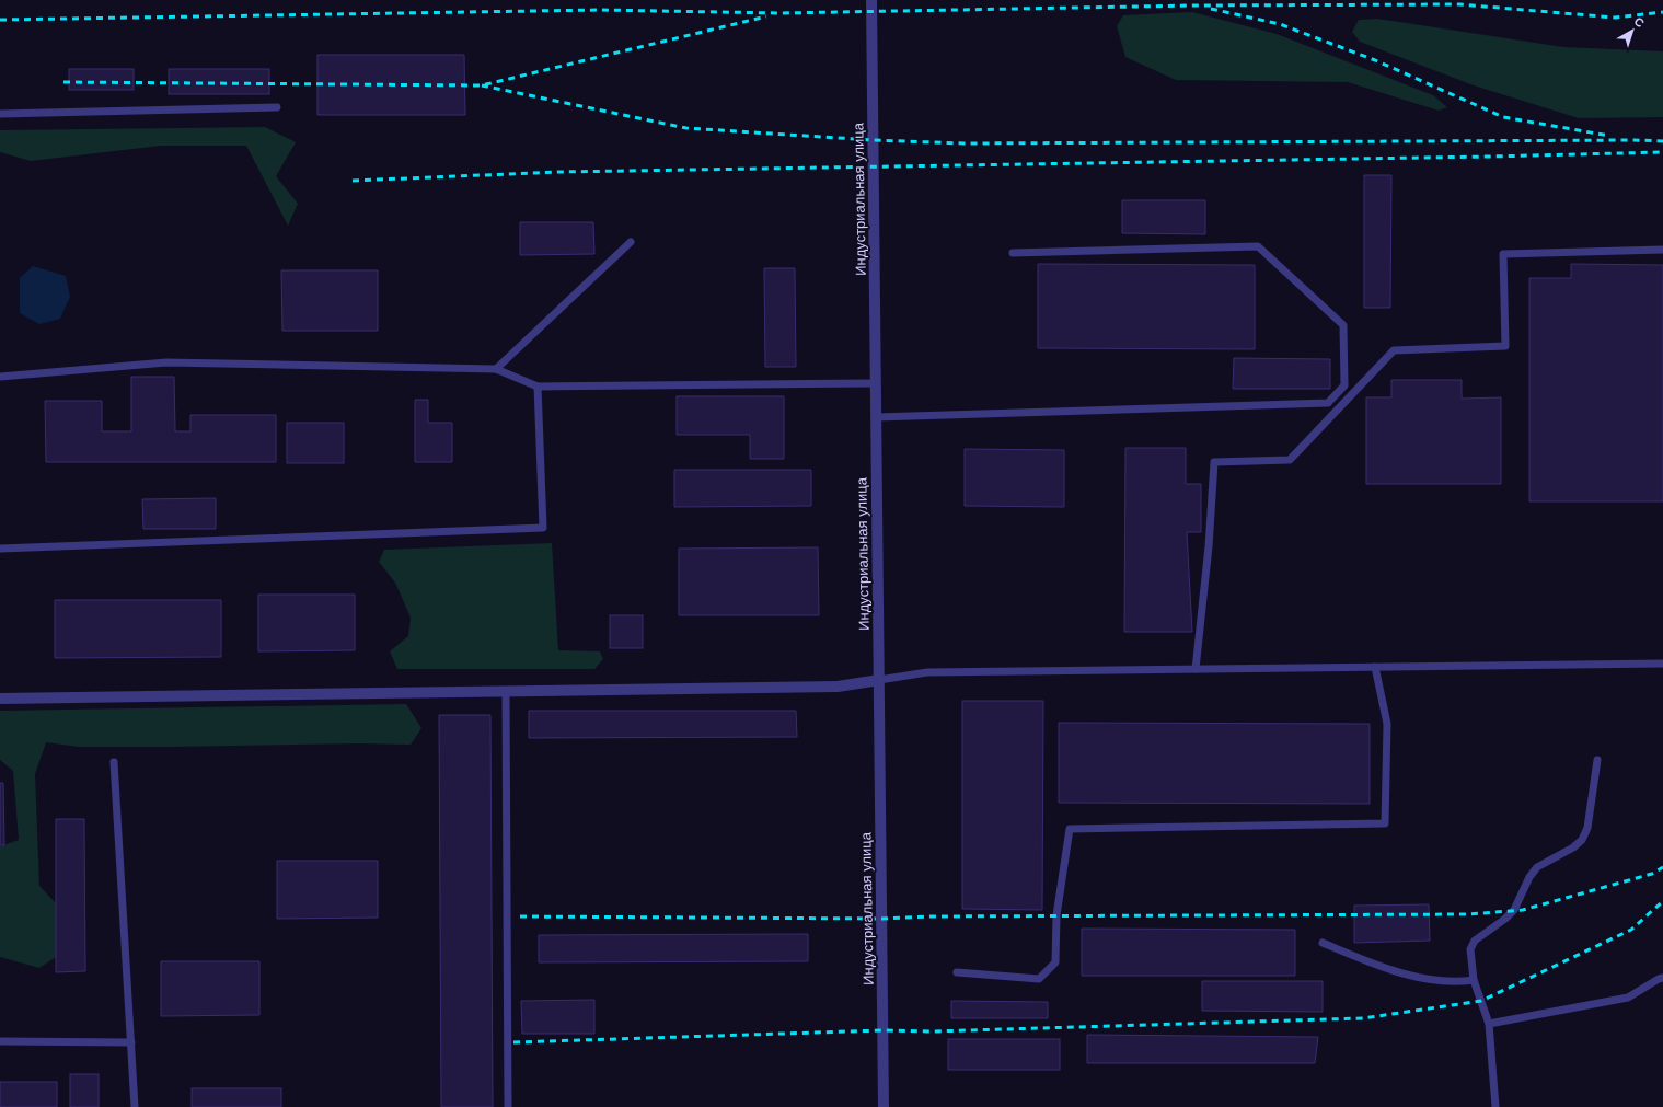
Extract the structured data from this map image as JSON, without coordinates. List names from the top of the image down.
{
  "streets": {
    "street": ["Индустриальная улица"]
  },
  "north": "top right"
}
